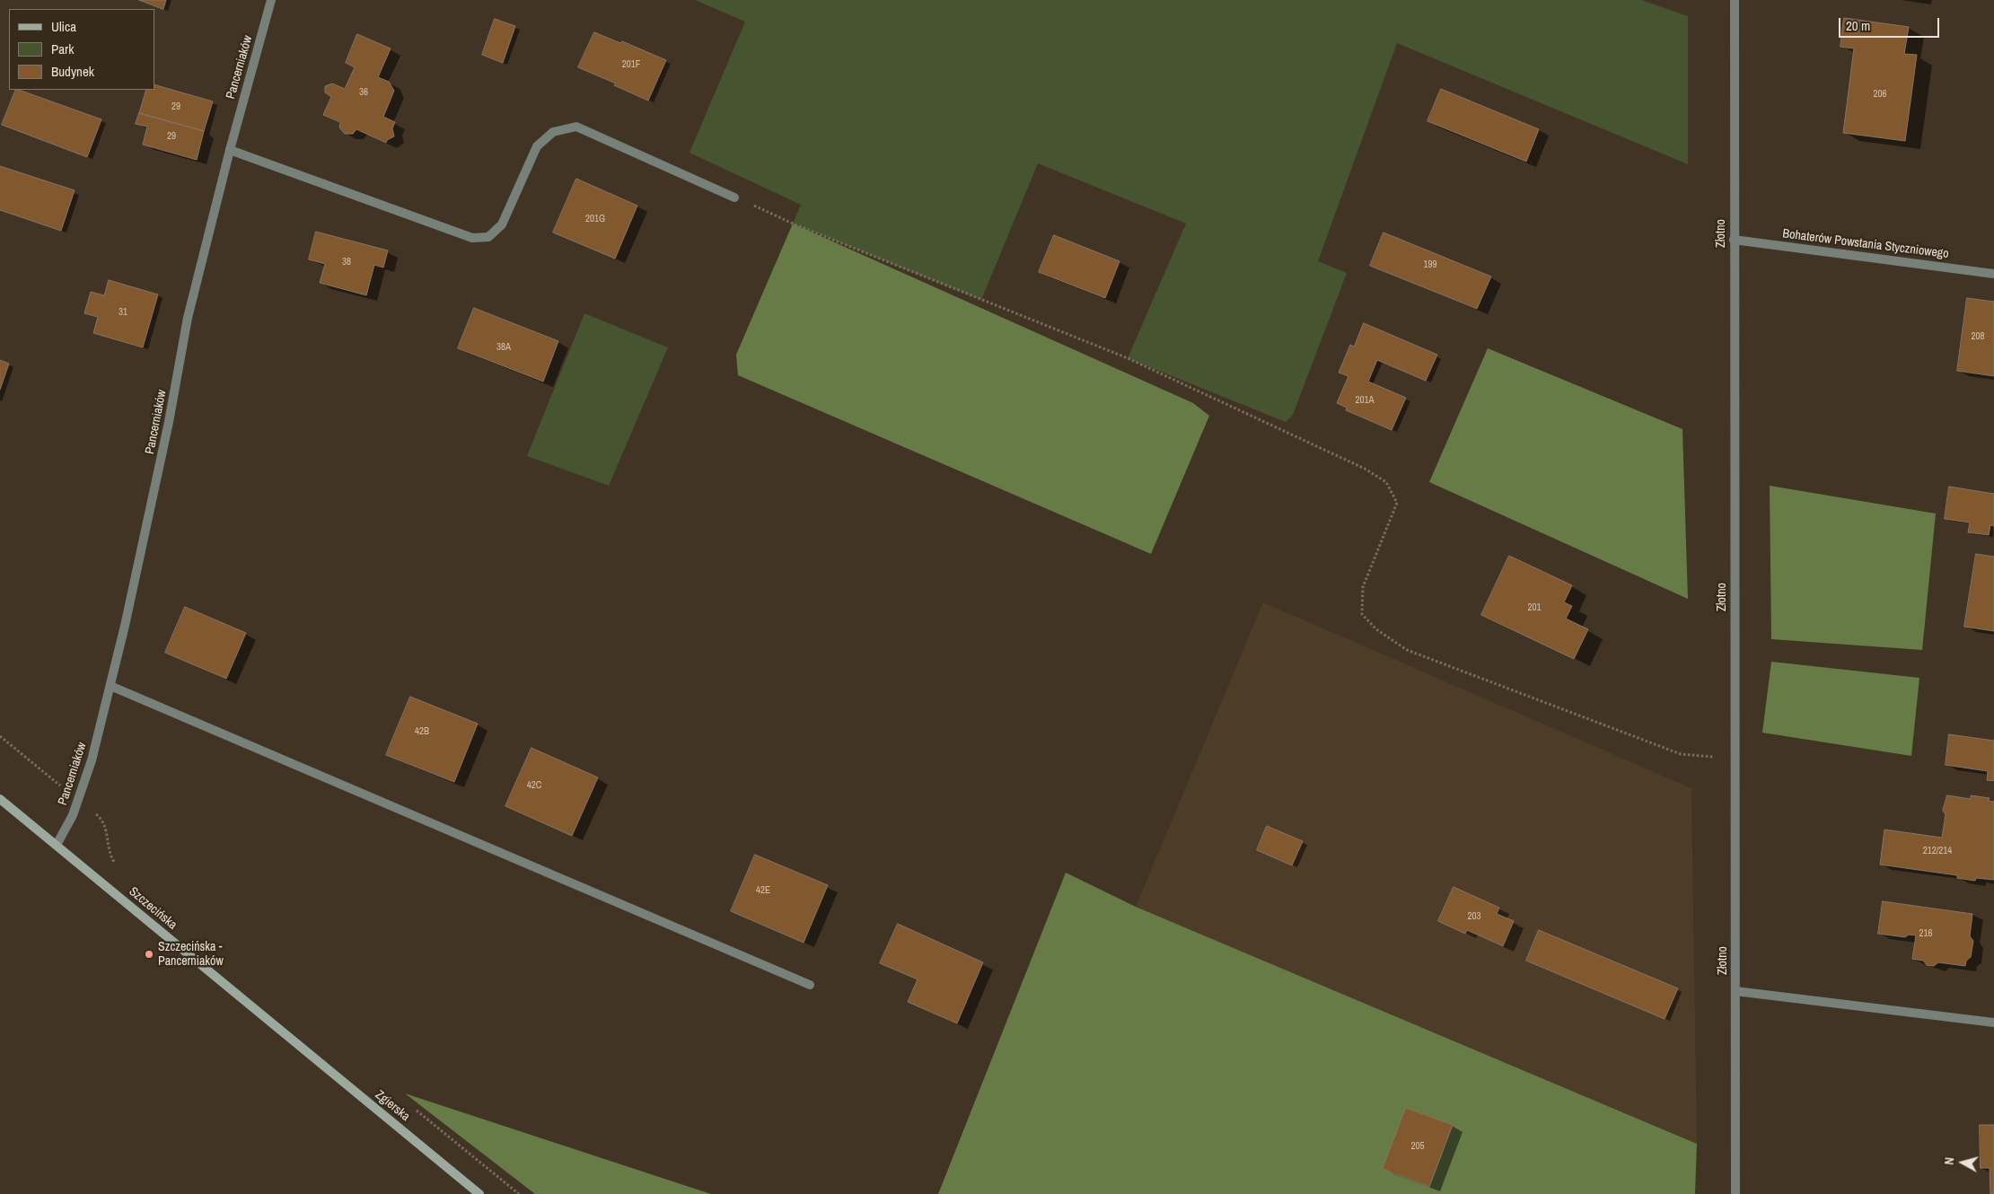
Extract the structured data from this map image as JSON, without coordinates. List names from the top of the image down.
{
  "streets": {
    "main road": ["Szczecińska", "Zgierska"],
    "street": ["Pancerniaków", "Złotno", "Bohaterów Powstania Styczniowego"]
  },
  "crossings": [
    ["Pancerniaków", "Szczecińska"],
    ["Złotno", "Bohaterów Powstania Styczniowego"],
    ["Szczecińska", "Zgierska"]
  ],
  "places": ["Szczecińska - Pancerniaków"],
  "house_numbers": [
    "201F",
    "36",
    "206",
    "29",
    "29",
    "201G",
    "38",
    "199",
    "31",
    "208",
    "38A",
    "201A",
    "201",
    "42B",
    "42C",
    "212/214",
    "42E",
    "203",
    "216",
    "205"
  ],
  "legend": ["Ulica", "Park", "Budynek"],
  "scale_bar": "20 m",
  "north": "left"
}
